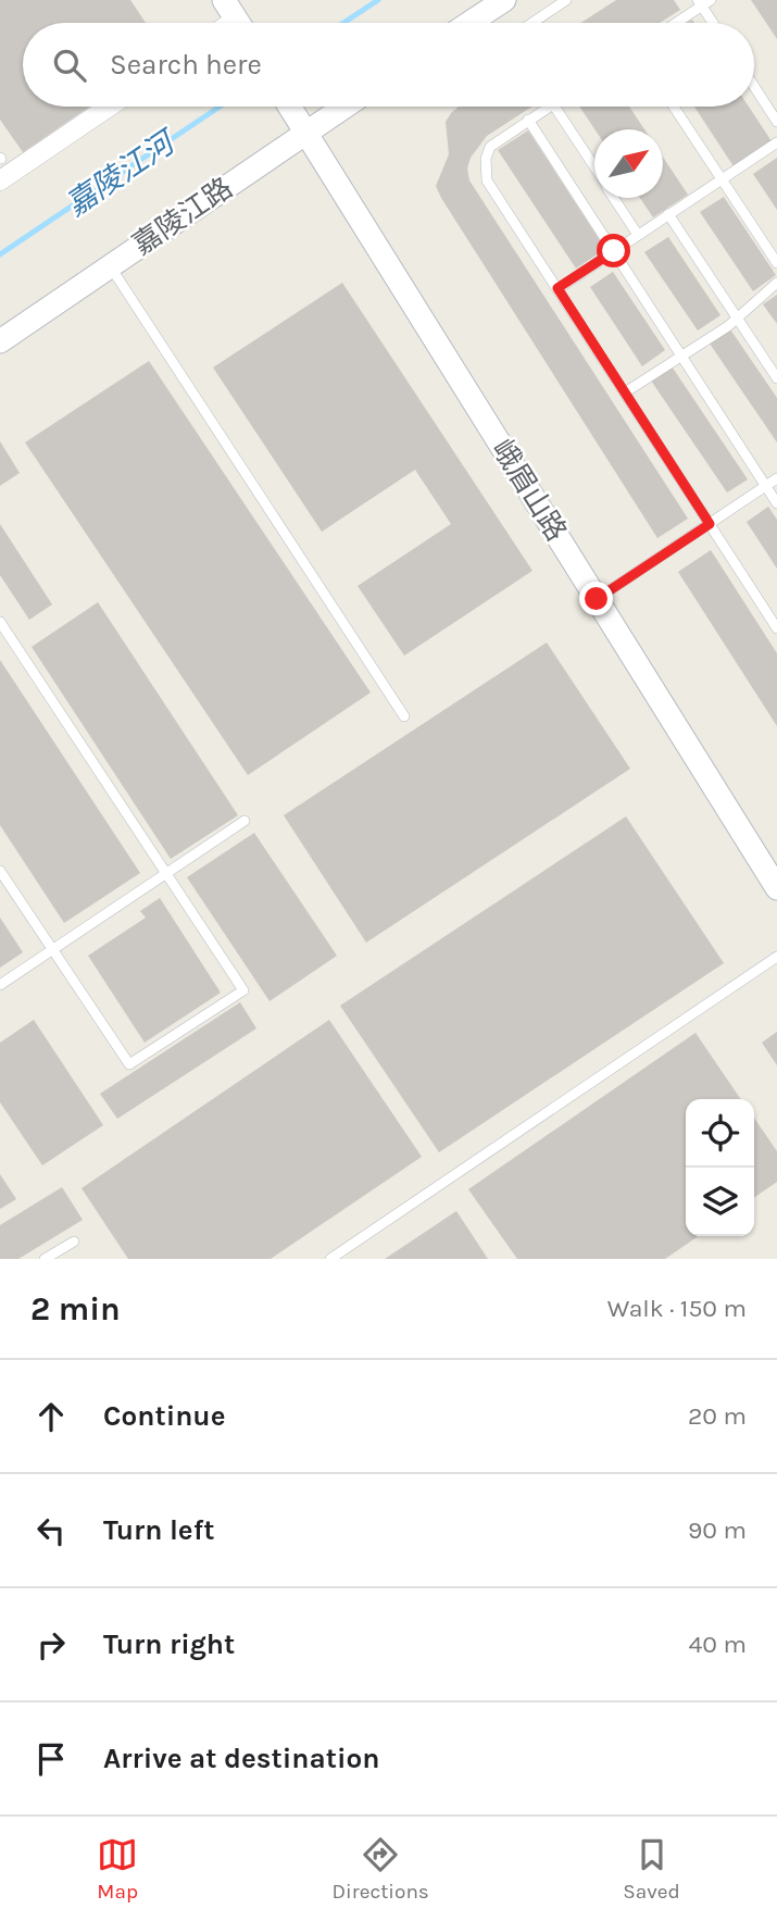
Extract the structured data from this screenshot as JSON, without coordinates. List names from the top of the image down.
{
  "streets": {
    "street": ["嘉陵江路", "峨眉山路"]
  },
  "crossings": [
    ["嘉陵江路", "峨眉山路"]
  ],
  "water": ["嘉陵江河"],
  "north": "top right",
  "page": {
    "search": "Search here",
    "heading": ["2 min", "Walk · 150 m"],
    "list": [
      ["Continue", "20 m"],
      ["Turn left", "90 m"],
      ["Turn right", "40 m"],
      "Arrive at destination"
    ],
    "nav": ["Map", "Directions", "Saved"]
  }
}
